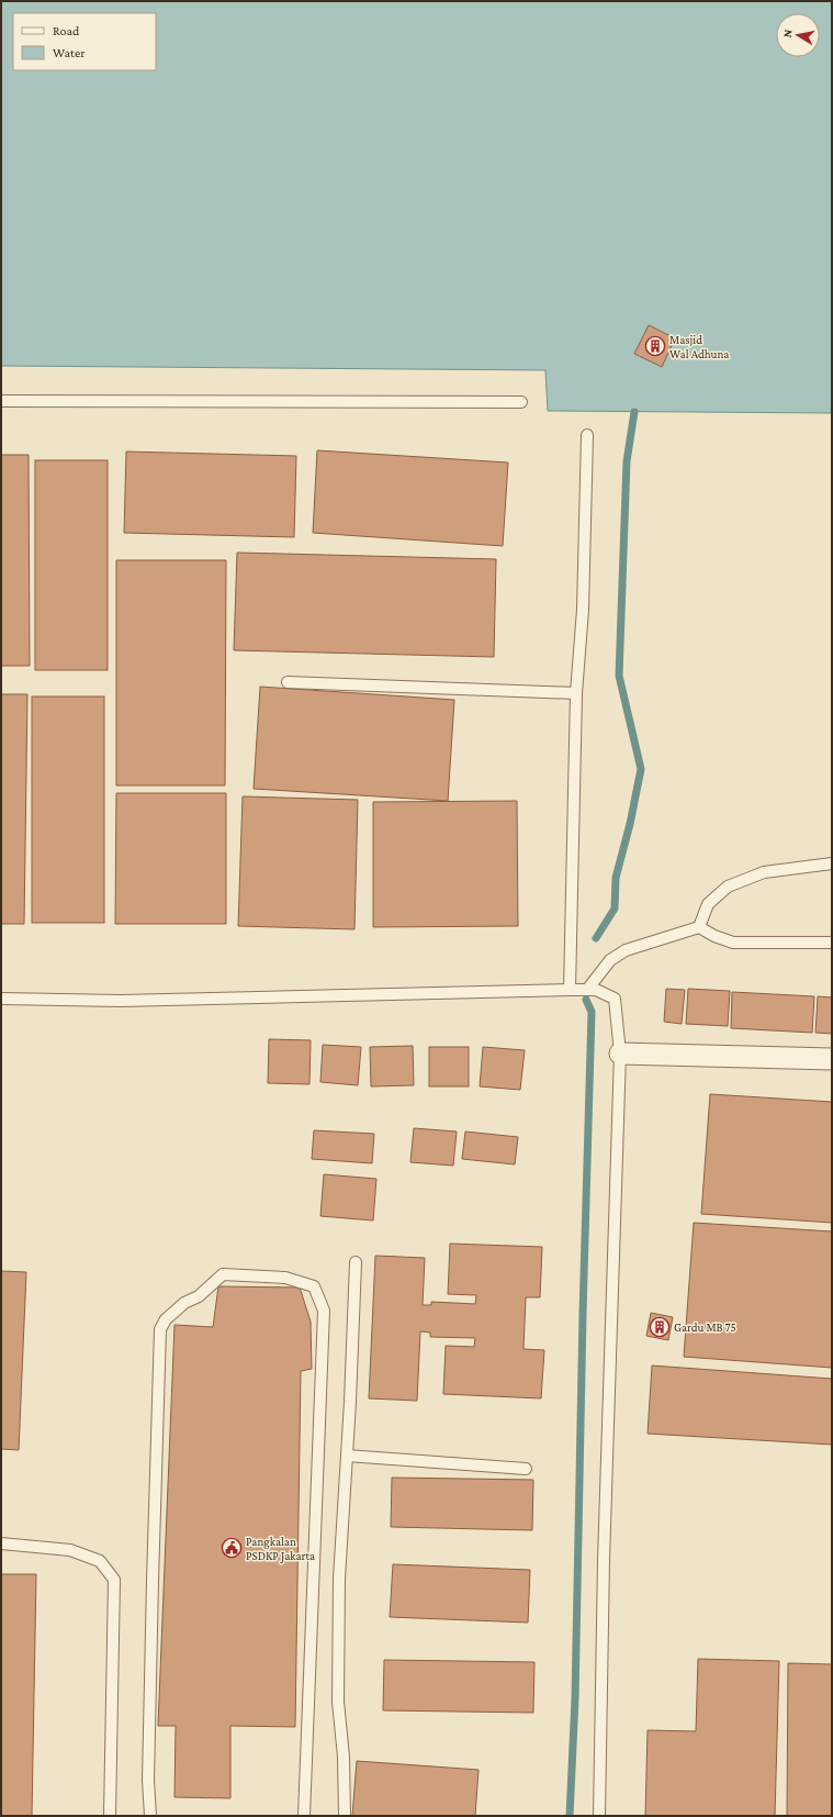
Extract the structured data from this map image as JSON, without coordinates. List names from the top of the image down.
{
  "places": {
    "building": ["Masjid Wal Adhuna", "Gardu MB 75"],
    "public building": ["Pangkalan PSDKP Jakarta"]
  },
  "legend": ["Road", "Water"],
  "north": "left"
}
